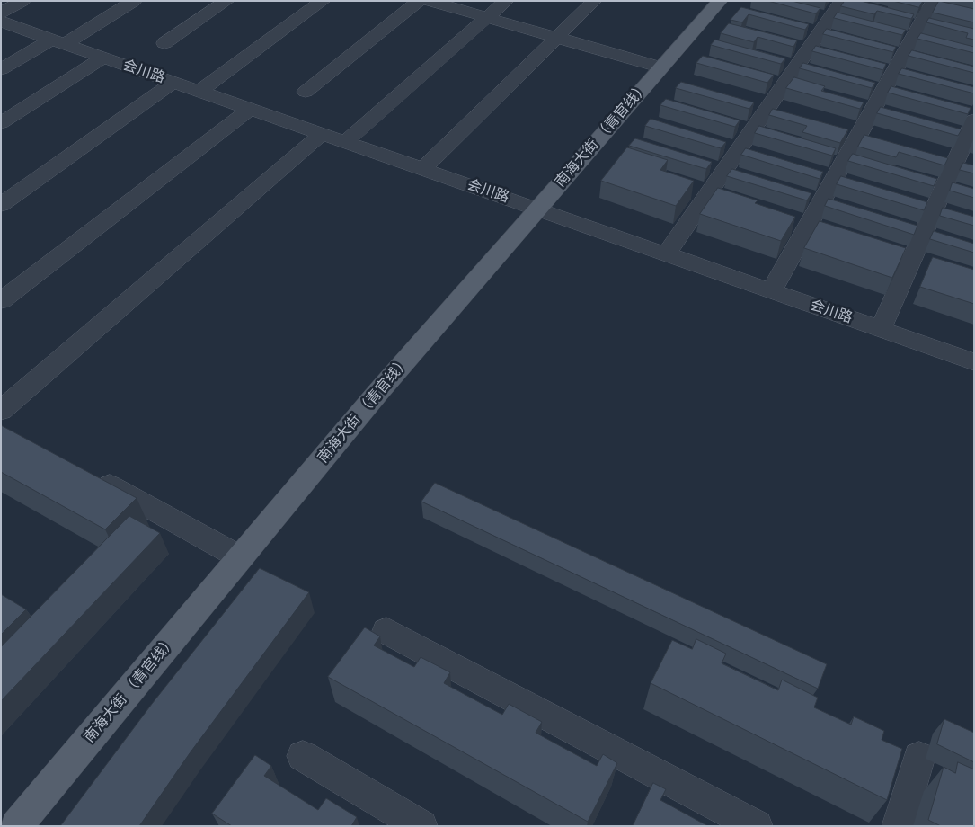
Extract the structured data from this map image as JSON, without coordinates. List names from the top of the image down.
{
  "streets": {
    "main road": ["南海大街 （青官线）"],
    "street": ["会川路"]
  },
  "crossings": [
    ["会川路", "南海大街 （青官线）"]
  ]
}
